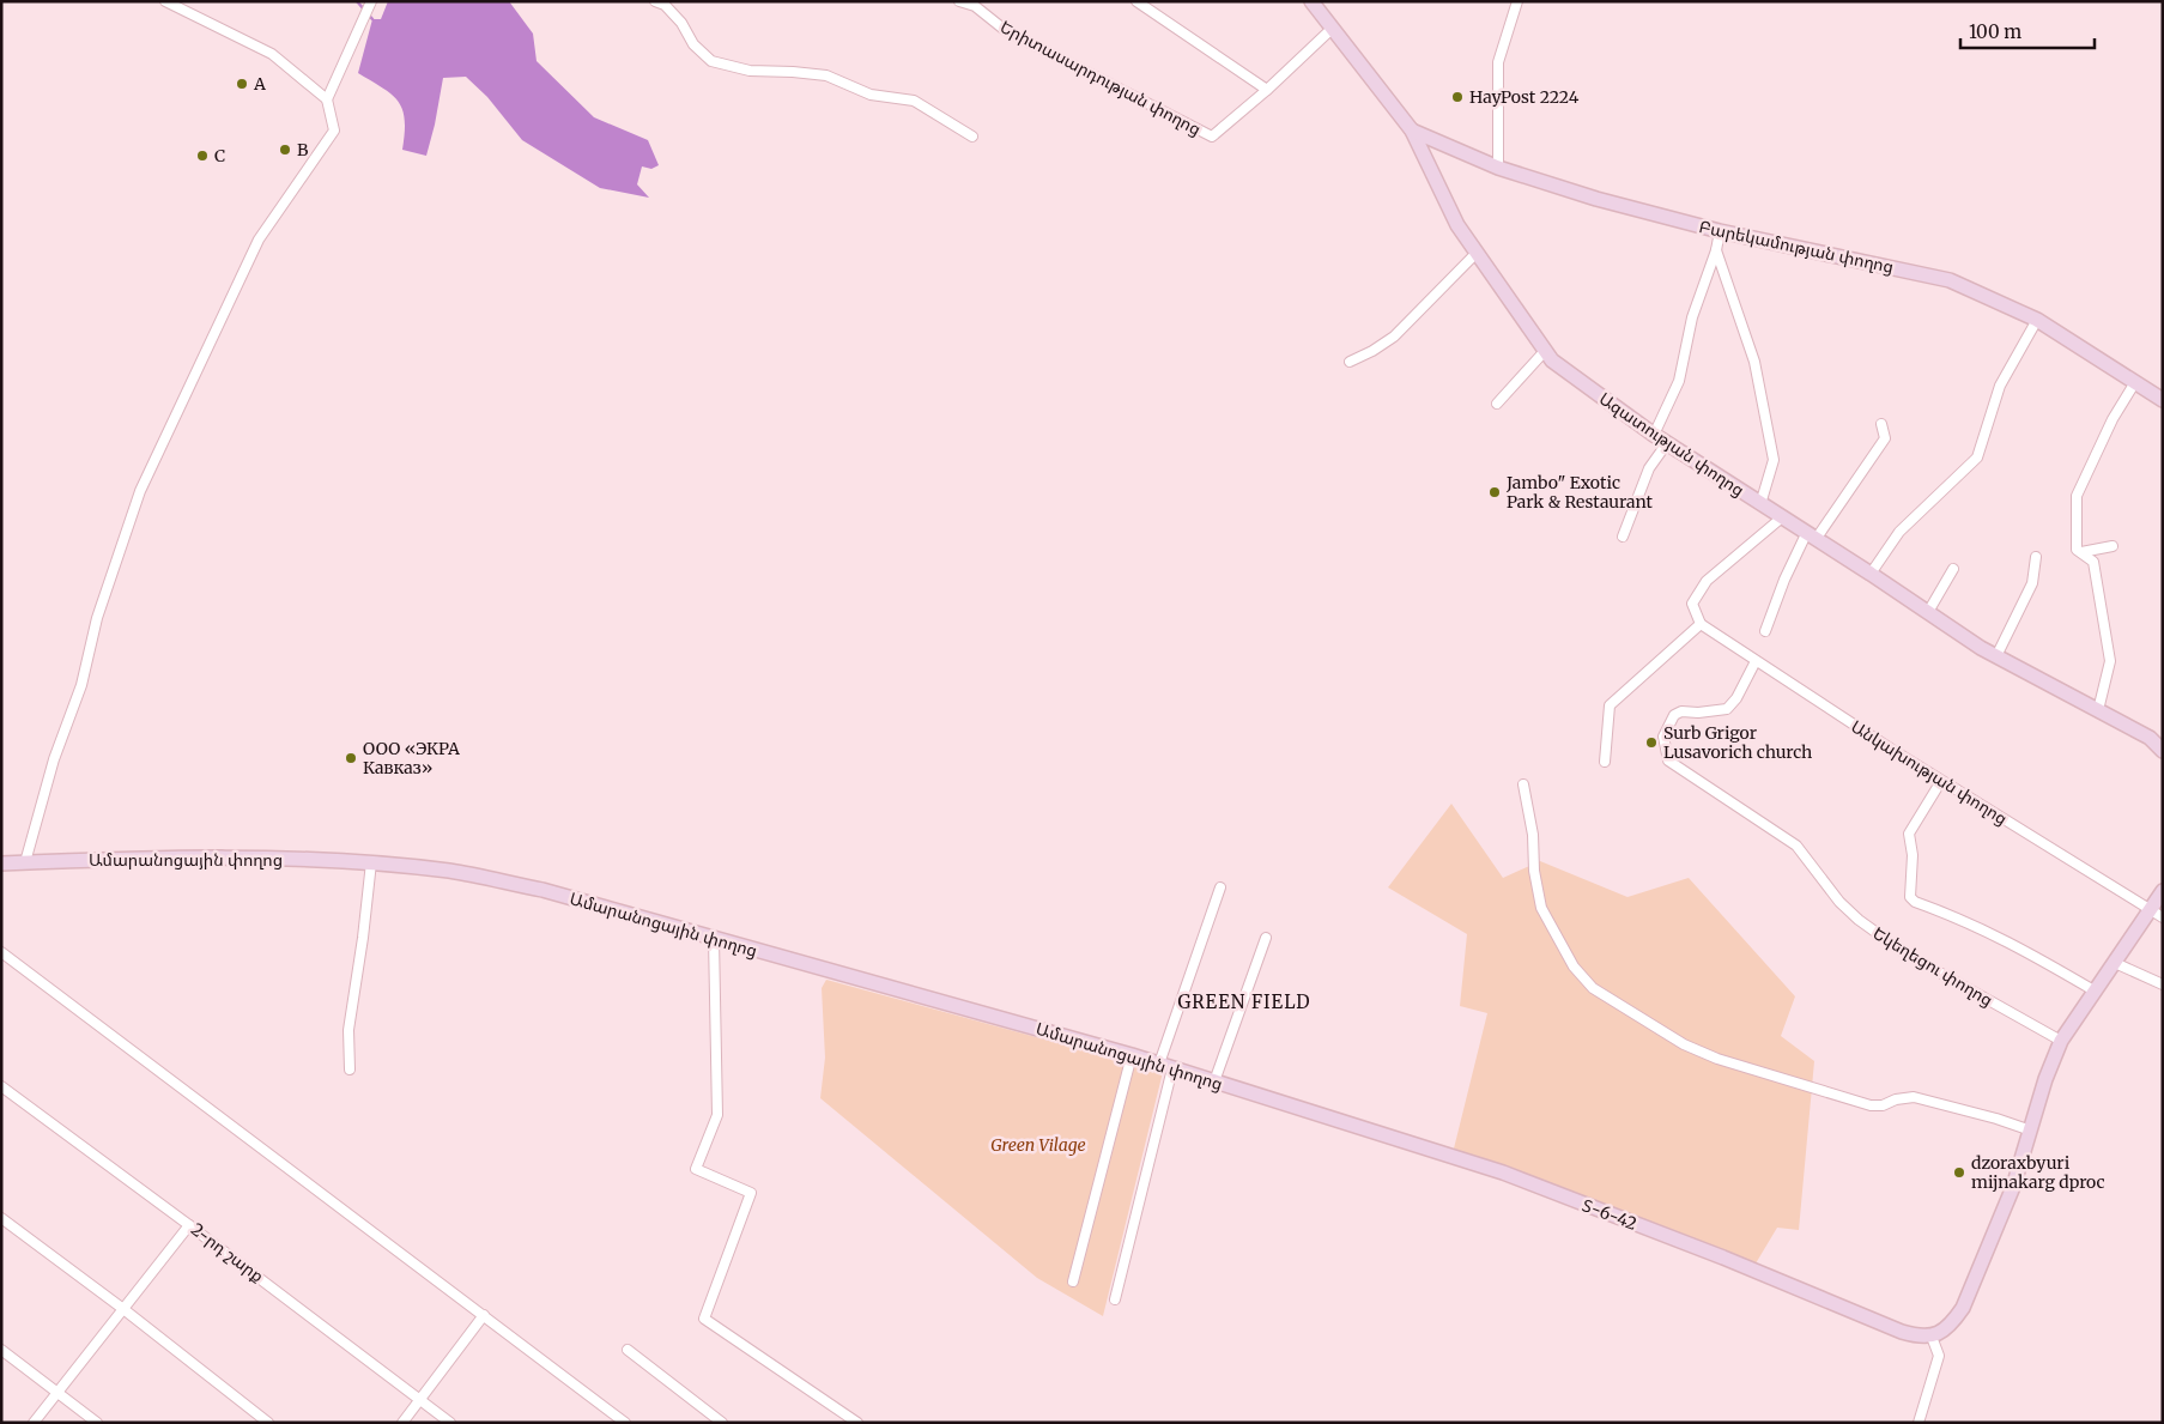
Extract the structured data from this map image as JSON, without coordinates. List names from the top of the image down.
{
  "streets": {
    "main road": [
      "Բարեկամության փողոց",
      "Ազատության փողոց",
      "Ամարանոցային փողոց",
      "Տ-6-42"
    ],
    "street": [
      "Երիտասարդության փողոց",
      "Անկախության փողոց",
      "Եկեղեցու փողոց",
      "2-րդ շարք"
    ]
  },
  "crossings": [
    ["Բարեկամության փողոց", "Ազատության փողոց"],
    ["Անկախության փողոց", "Եկեղեցու փողոց"],
    ["Ամարանոցային փողոց", "Տ-6-42"]
  ],
  "districts": ["GREEN FIELD"],
  "parks": ["Green Vilage"],
  "places": [
    "A",
    "HayPost 2224",
    "B",
    "C",
    "Jambo\" Exotic Park & Restaurant",
    "Surb Grigor Lusavorich church",
    "ООО «ЭКРА Кавказ»",
    "dzoraxbyuri mijnakarg dproc"
  ],
  "scale_bar": "100 m"
}
